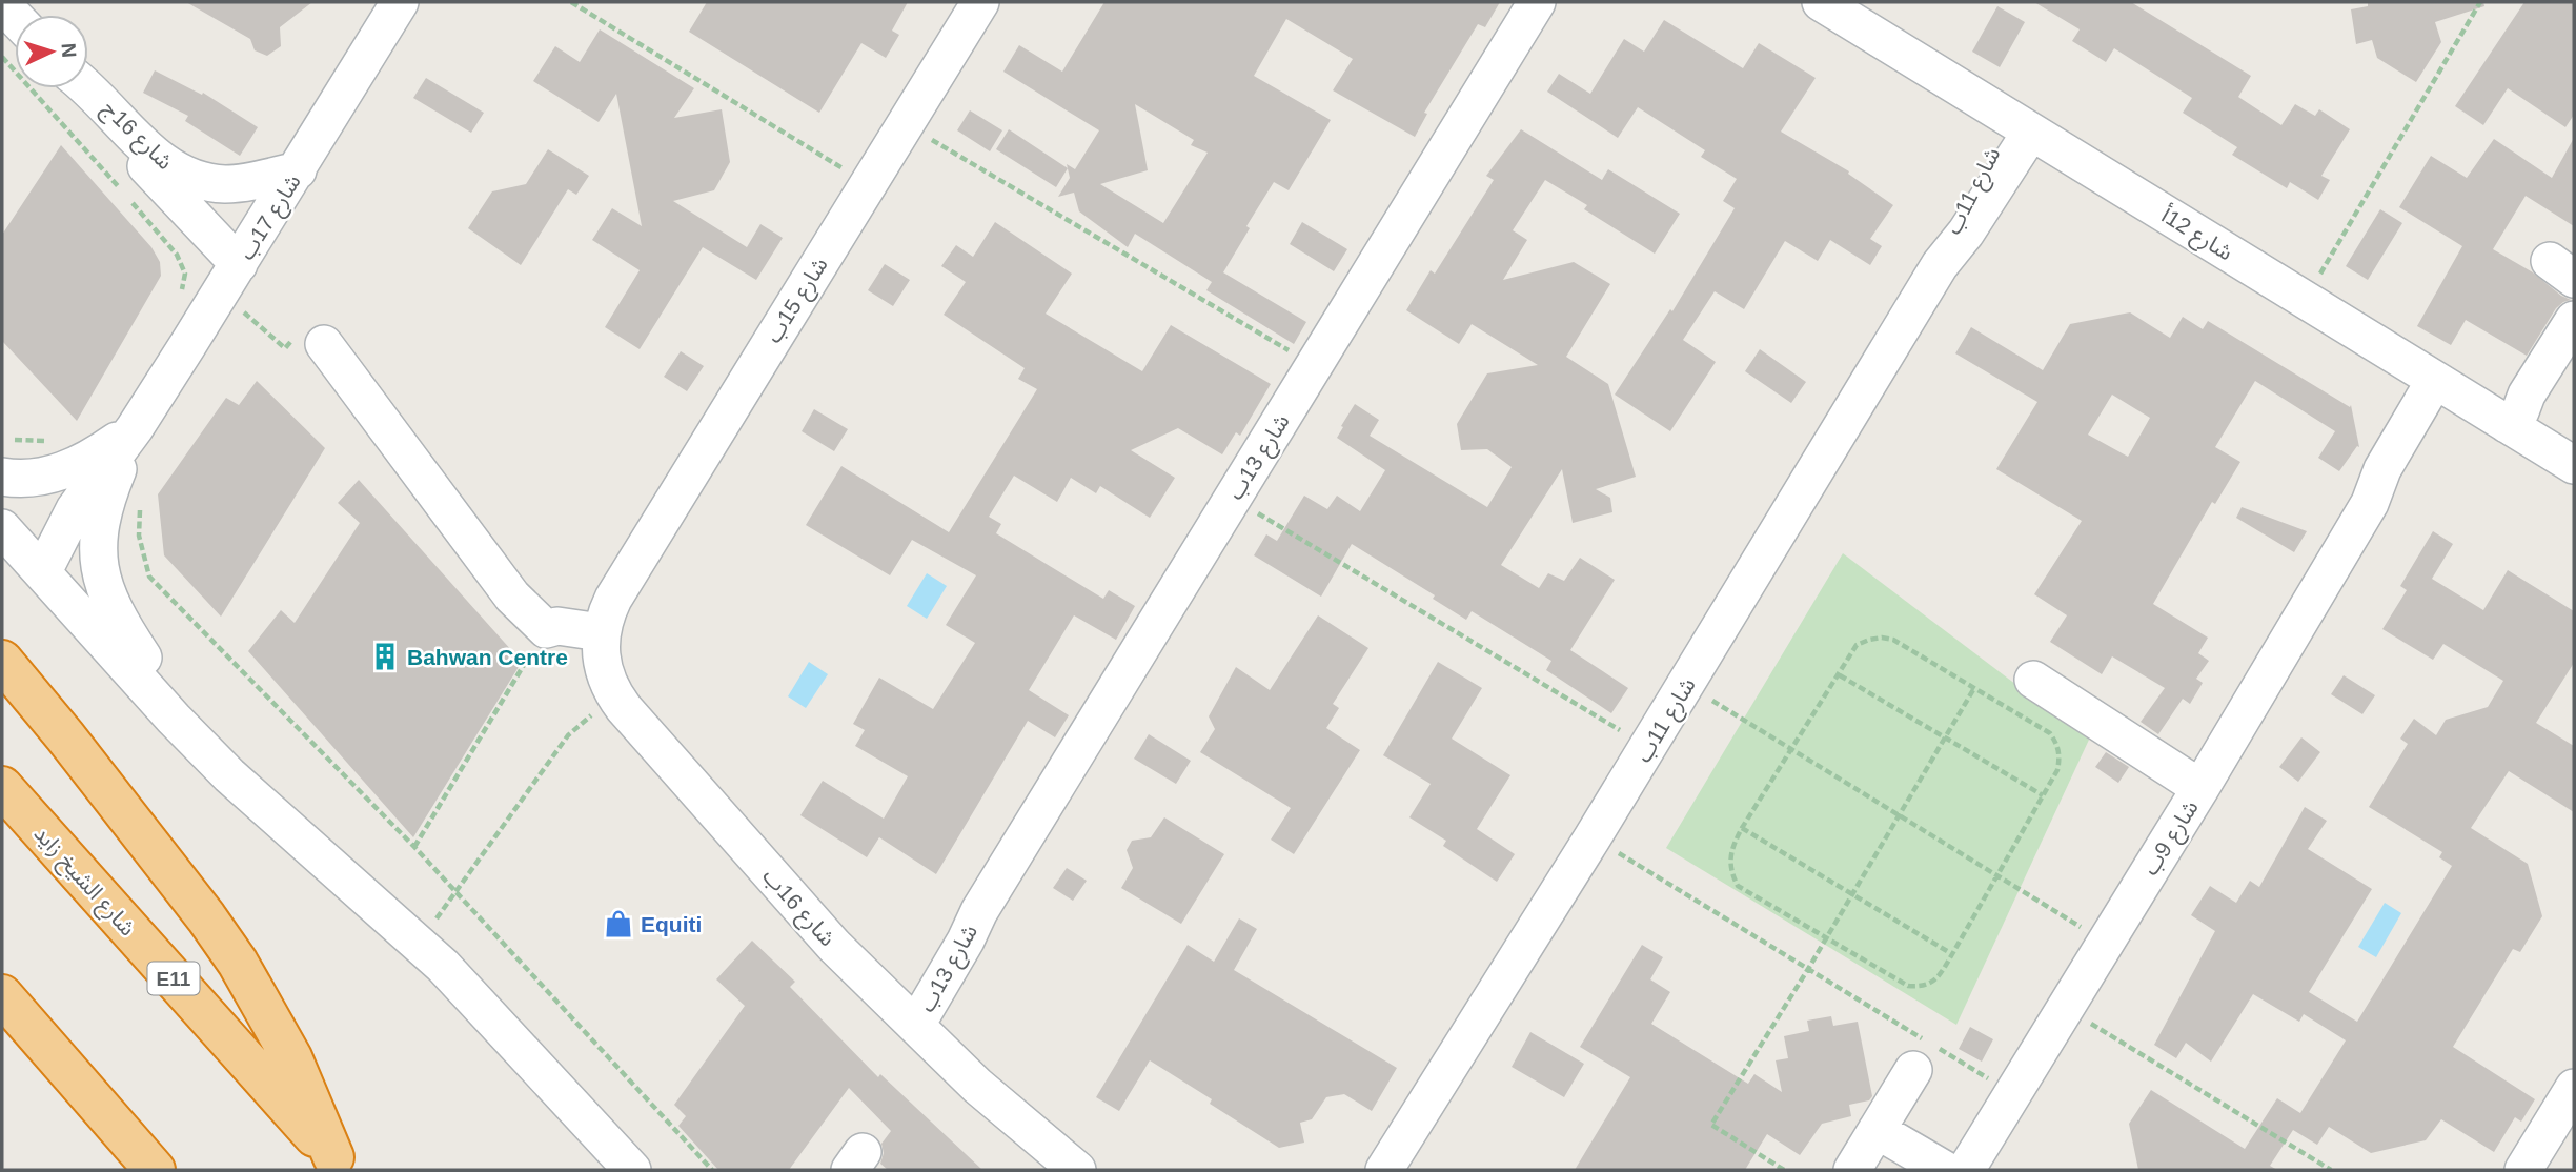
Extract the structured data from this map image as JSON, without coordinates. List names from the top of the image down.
{
  "streets": {
    "highway": ["شارع الشيخ زايد", "E11"],
    "street": [
      "شارع 16ج",
      "شارع 11ب",
      "شارع 17ب",
      "شارع 12أ",
      "شارع 15ب",
      "شارع 13ب",
      "شارع 9ب",
      "شارع 16ب"
    ]
  },
  "crossings": [
    ["شارع 16ج", "شارع 17ب"],
    ["شارع 11ب", "شارع 12أ"],
    ["شارع 12أ", "شارع 9ب"],
    ["شارع 15ب", "شارع 16ب"],
    ["شارع 13ب", "شارع 16ب"]
  ],
  "places": {
    "building": ["Bahwan Centre"],
    "shop": ["Equiti"]
  },
  "north": "right"
}
